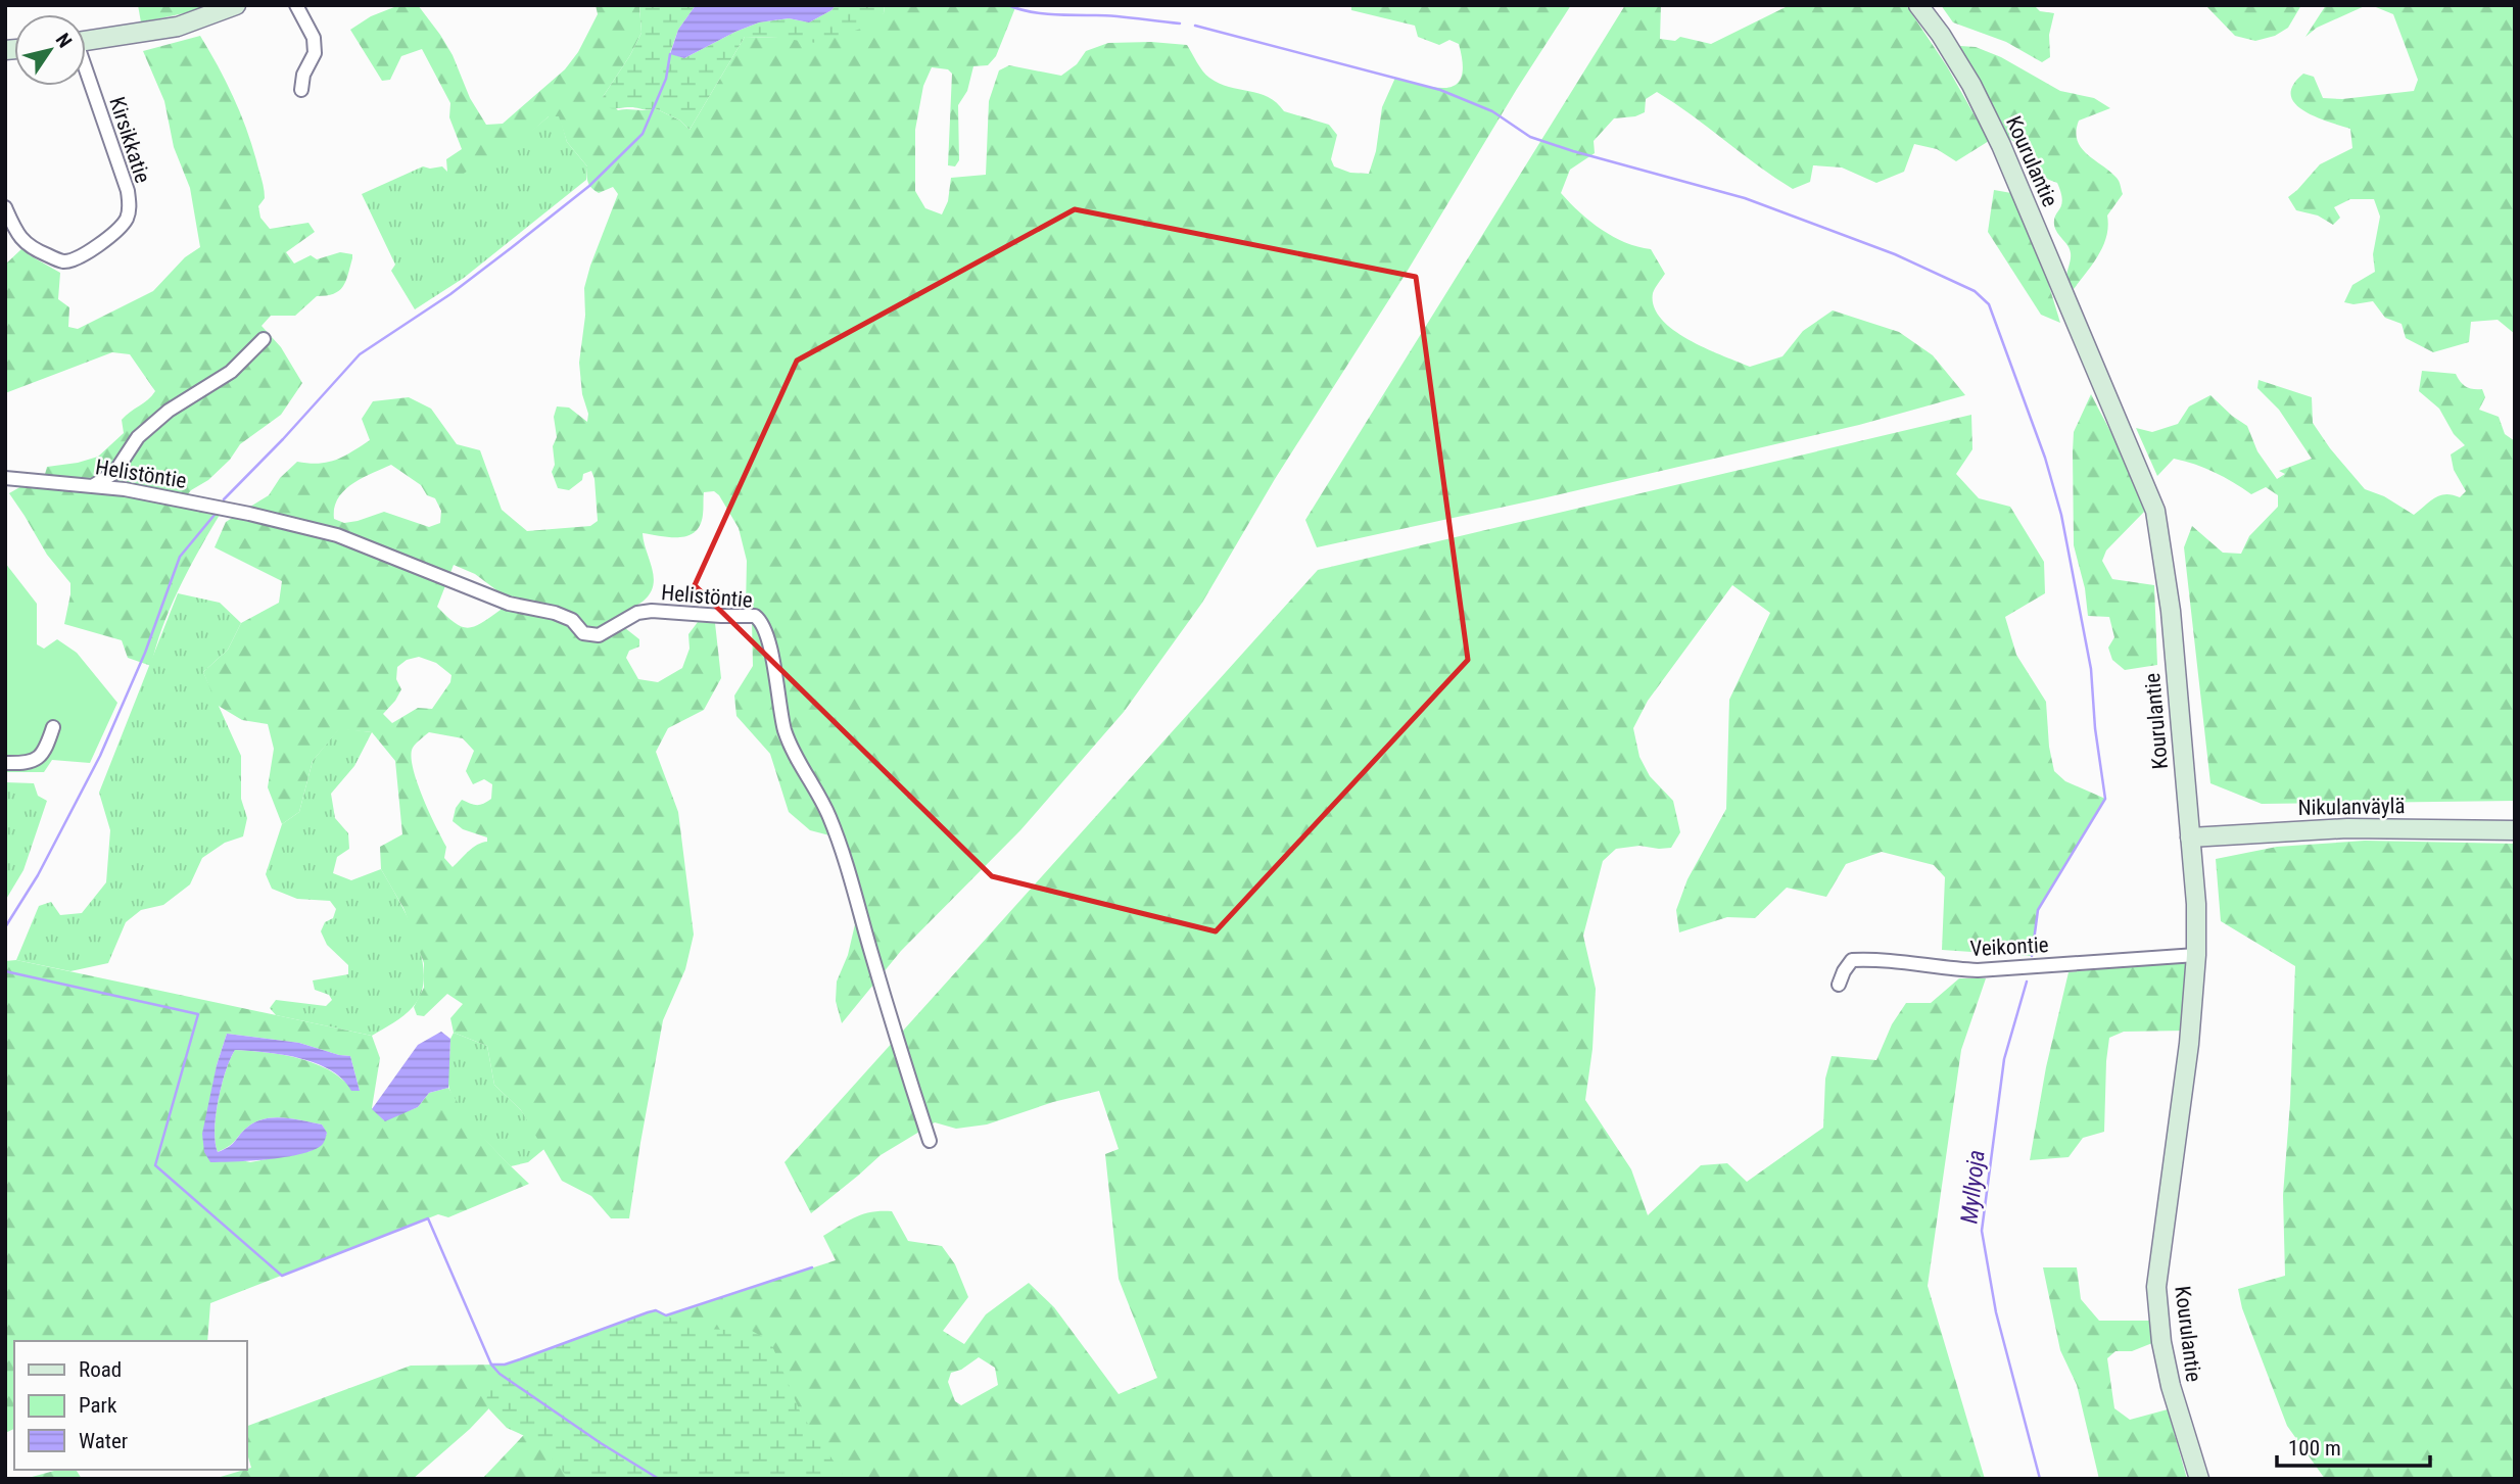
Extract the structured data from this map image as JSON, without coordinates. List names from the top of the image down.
{
  "streets": {
    "street": [
      "Kirsikkatie",
      "Kourulantie",
      "Helistöntie",
      "Nikulanväylä",
      "Veikontie"
    ]
  },
  "crossings": [
    ["Kourulantie", "Nikulanväylä"],
    ["Kourulantie", "Veikontie"]
  ],
  "water": ["Myllyoja"],
  "legend": ["Road", "Park", "Water"],
  "scale_bar": "100 m",
  "north": "top right"
}
